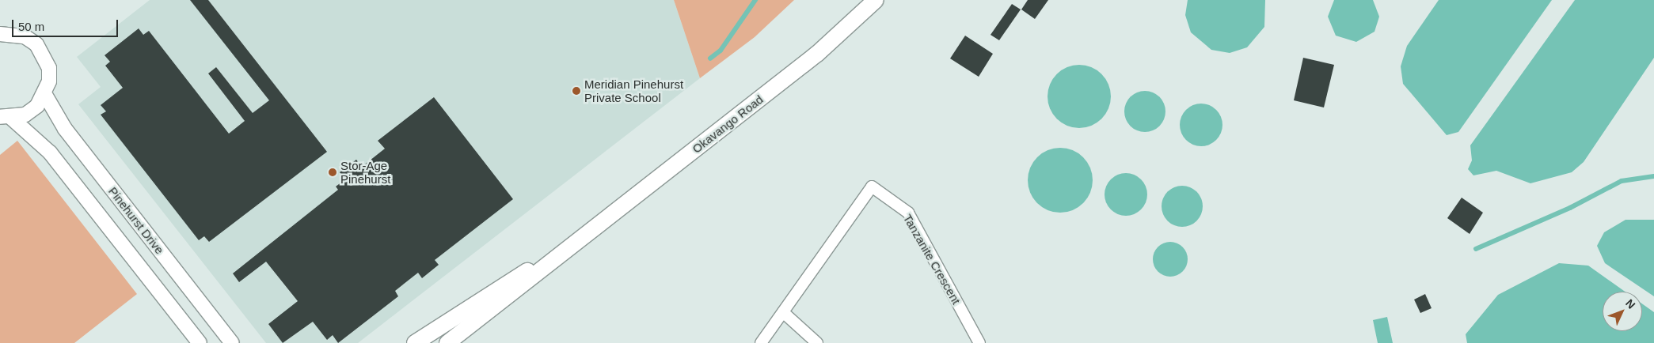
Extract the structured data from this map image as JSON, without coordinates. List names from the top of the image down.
{
  "streets": {
    "main road": ["Okavango Road"],
    "street": ["Pinehurst Drive", "Tanzanite Crescent"]
  },
  "places": ["Meridian Pinehurst Private School", "Stor-Age Pinehurst"],
  "scale_bar": "50 m",
  "north": "top right"
}
